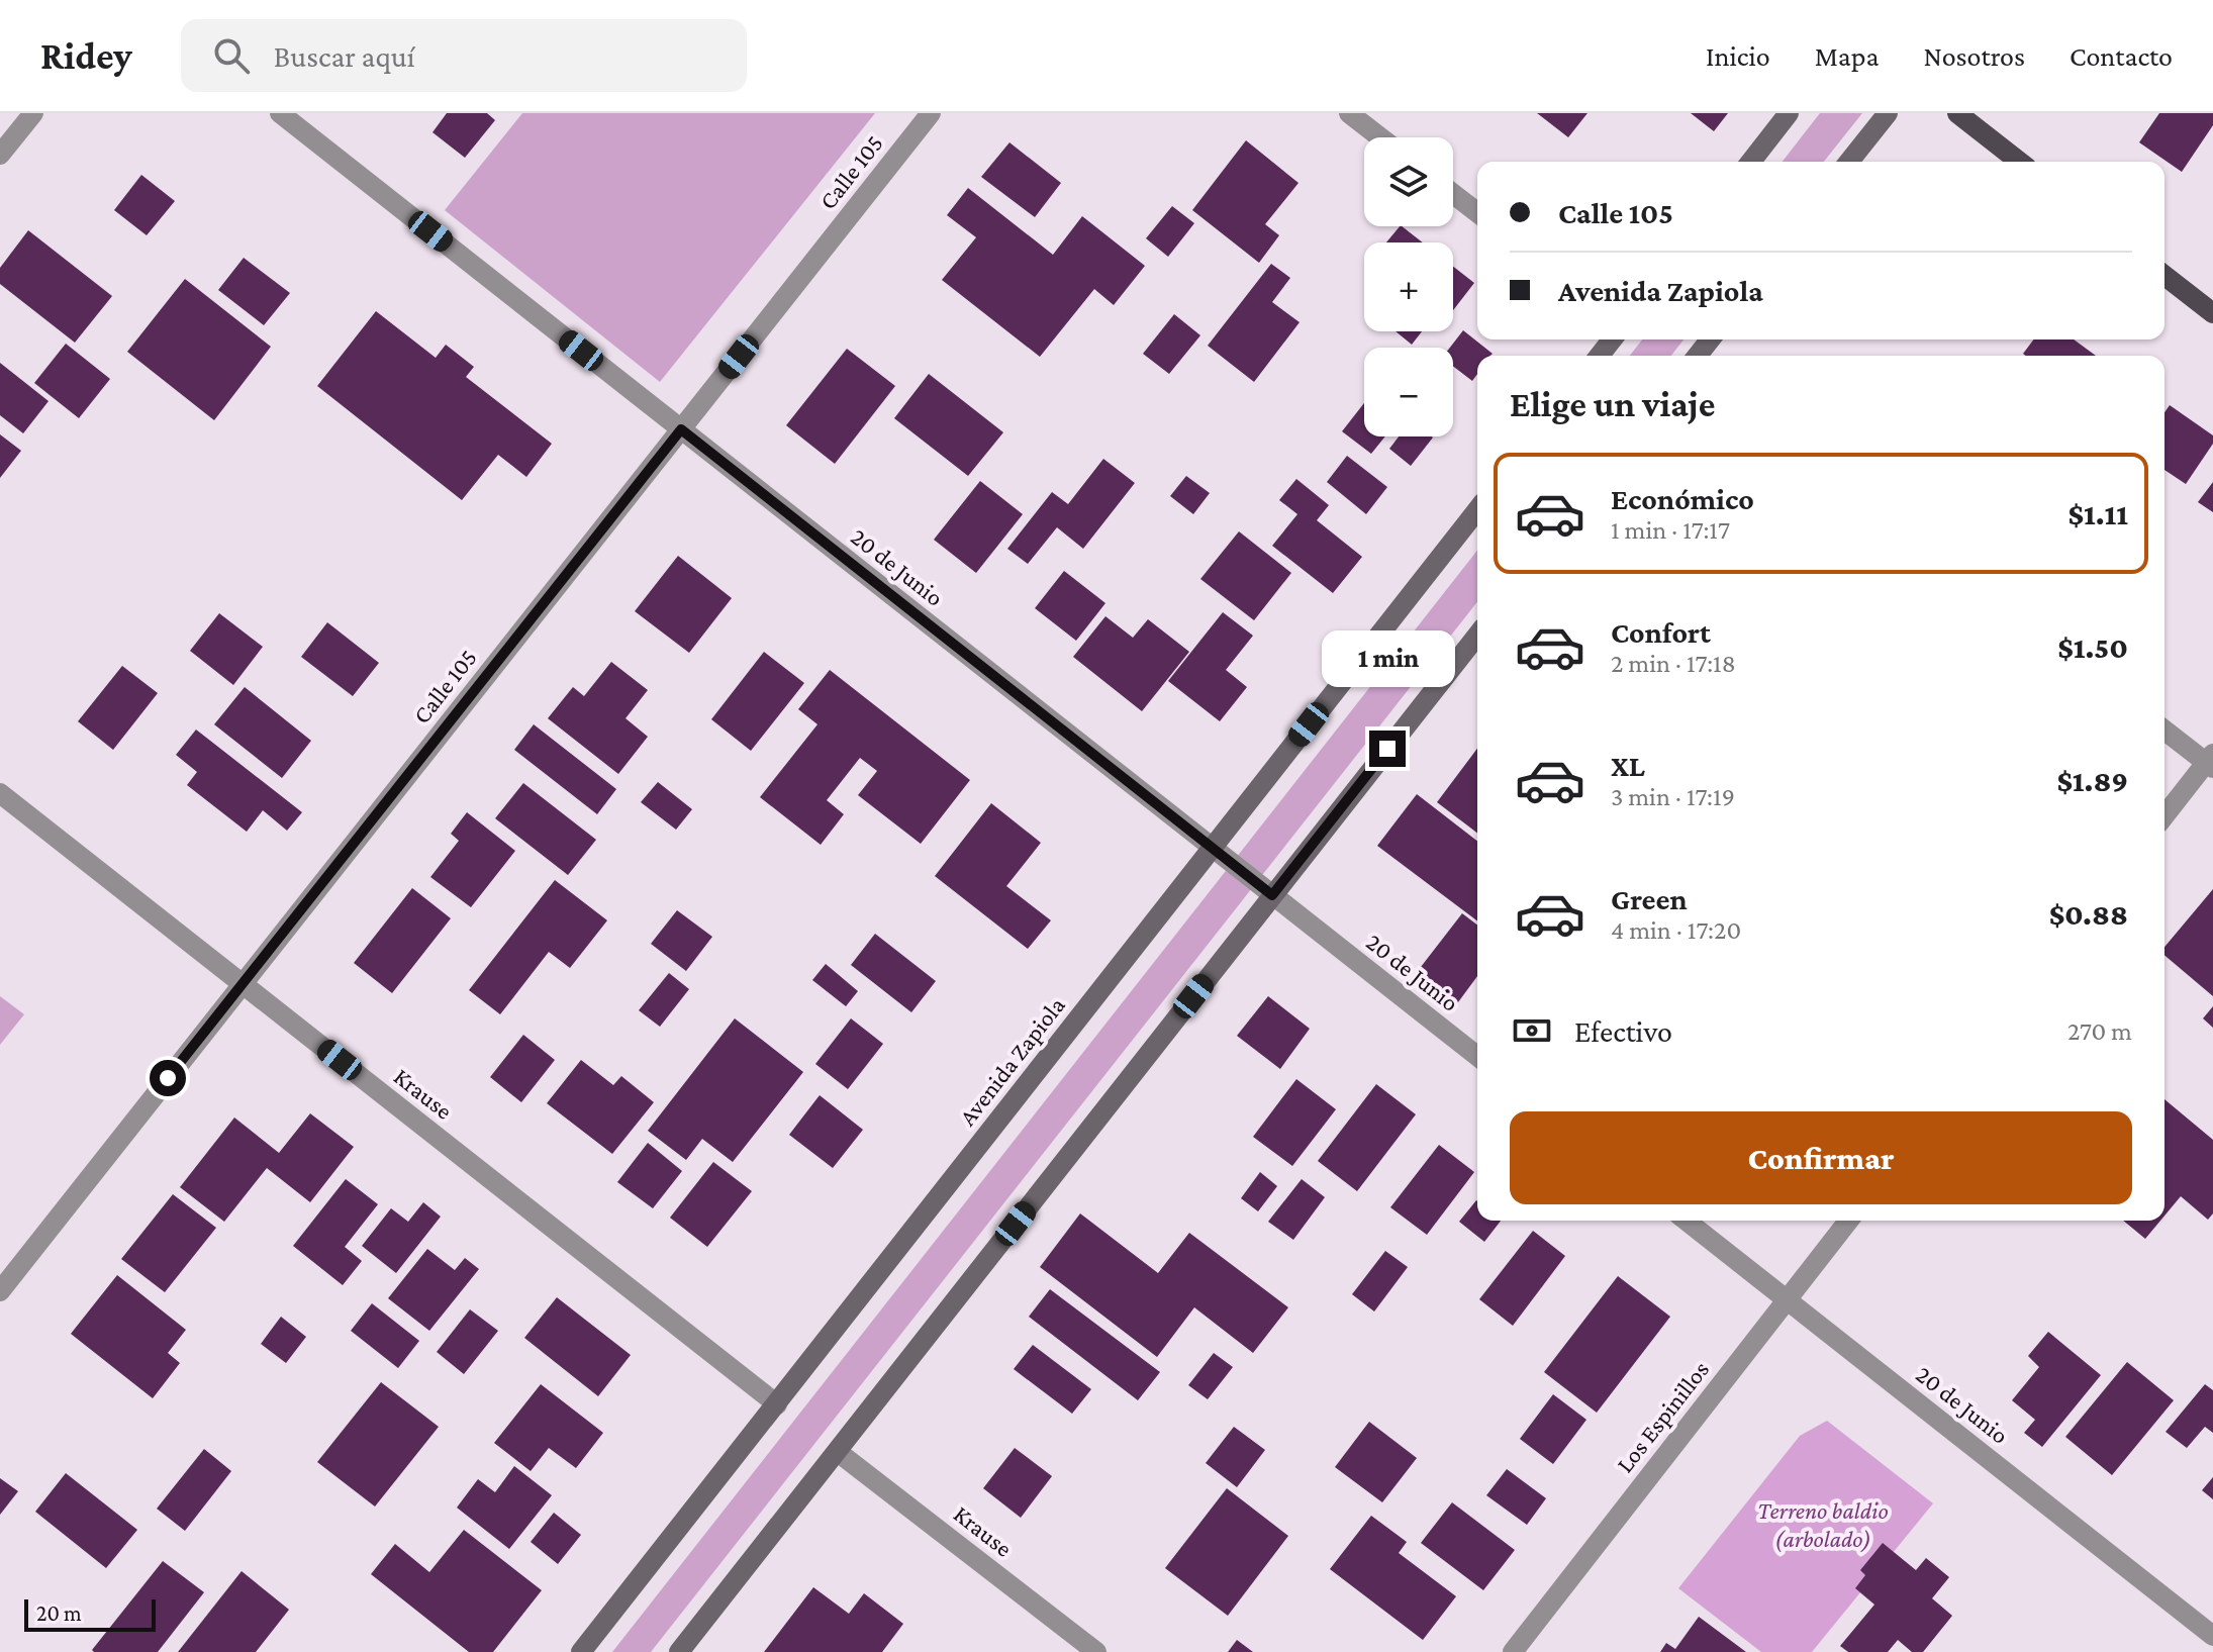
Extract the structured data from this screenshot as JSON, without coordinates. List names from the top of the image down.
{
  "streets": {
    "main road": ["Avenida Zapiola"],
    "street": [
      "Calle 105",
      "20 de Junio",
      "Krause",
      "Los Espinillos"
    ]
  },
  "crossings": [
    ["Calle 105", "20 de Junio"],
    ["Calle 105", "Krause"],
    ["20 de Junio", "Avenida Zapiola"],
    ["20 de Junio", "Los Espinillos"],
    ["Avenida Zapiola", "Krause"]
  ],
  "parks": ["Terreno baldio (arbolado)"],
  "scale_bar": "20 m",
  "page": {
    "header": "Ridey",
    "search": "Buscar aquí",
    "nav": [
      "Inicio",
      "Mapa",
      "Nosotros",
      "Contacto"
    ],
    "map_buttons": ["+", "−"],
    "banner": ["Calle 105", "Avenida Zapiola"],
    "heading": "Elige un viaje",
    "list": [
      {
        "name": "Económico",
        "note": "1 min · 17:17",
        "value": "$1.11"
      },
      {
        "name": "Confort",
        "note": "2 min · 17:18",
        "value": "$1.50"
      },
      {
        "name": "XL",
        "note": "3 min · 17:19",
        "value": "$1.89"
      },
      {
        "name": "Green",
        "note": "4 min · 17:20",
        "value": "$0.88"
      }
    ],
    "bubble": "1 min",
    "pay": ["Efectivo", "270 m"],
    "buttons": "Confirmar",
    "scale": "20 m"
  }
}
